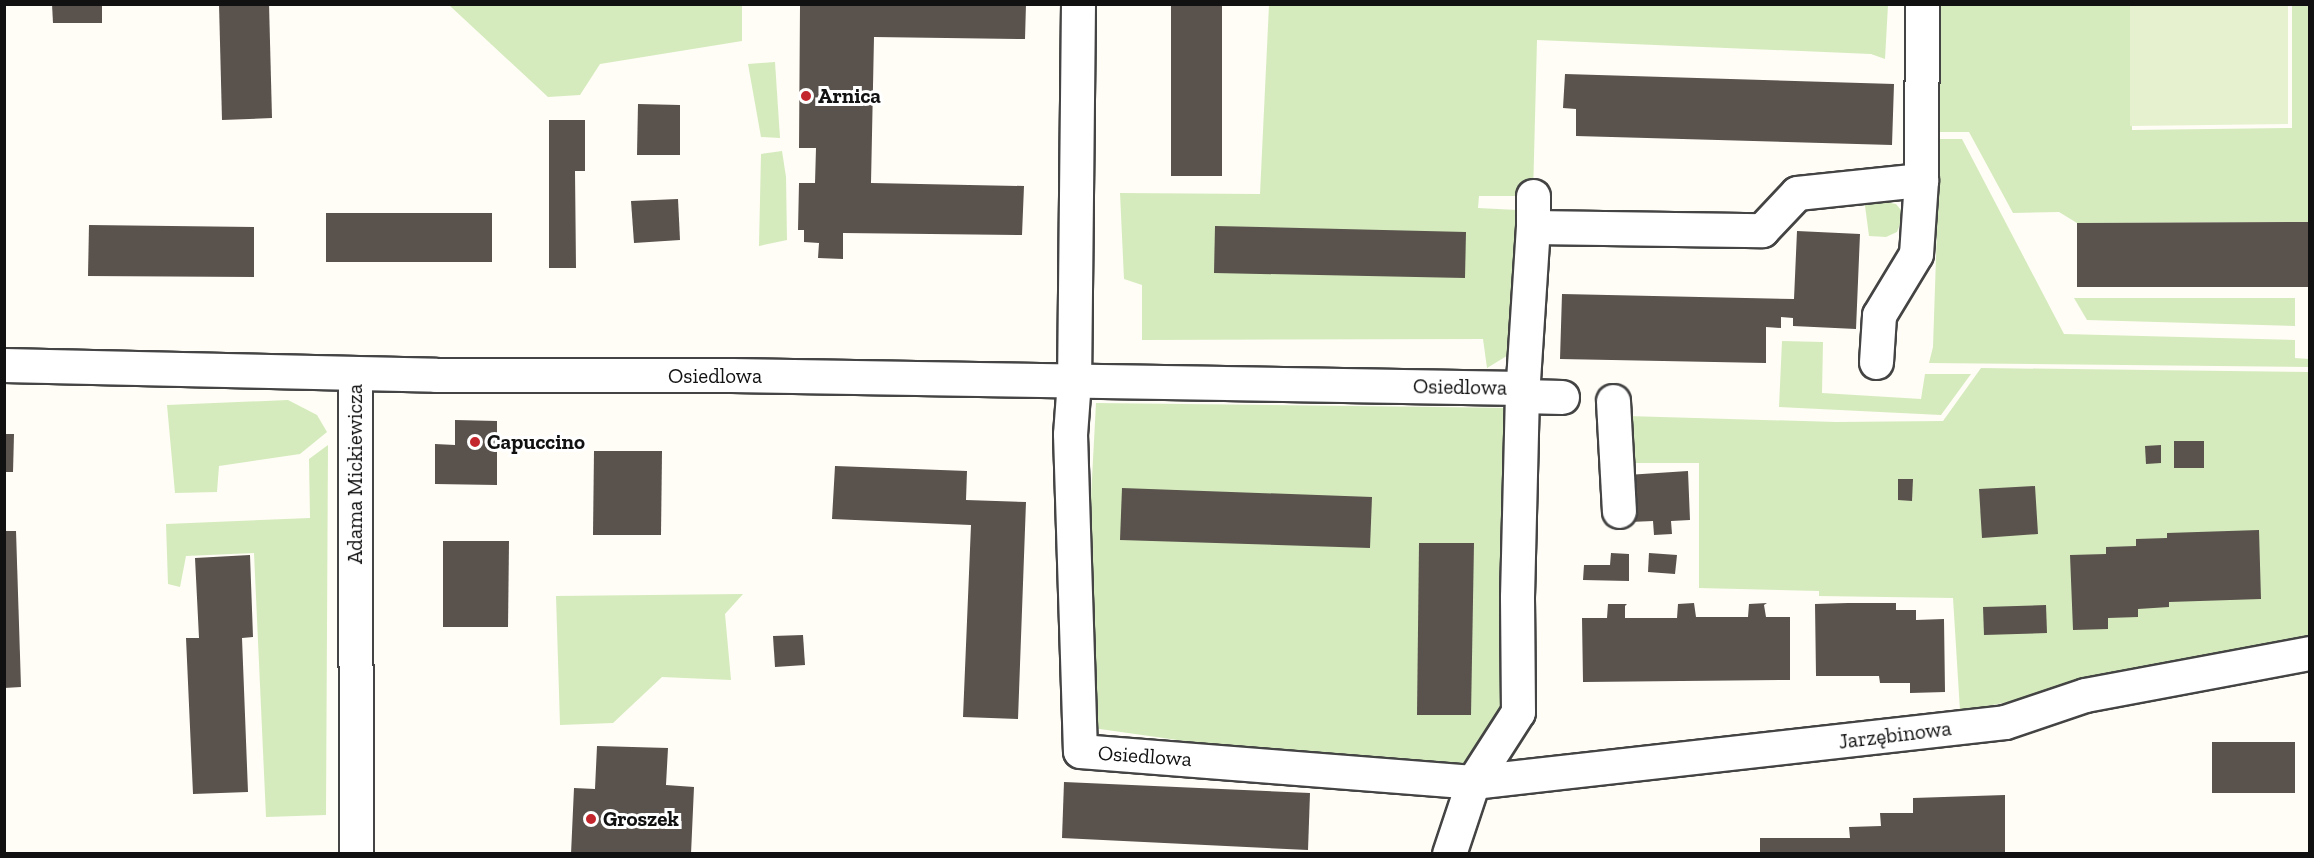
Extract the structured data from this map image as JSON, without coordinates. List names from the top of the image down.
{
  "streets": {
    "street": ["Osiedlowa", "Adama Mickiewicza", "Jarzębinowa"]
  },
  "crossings": [
    ["Osiedlowa", "Adama Mickiewicza"],
    ["Osiedlowa", "Jarzębinowa"]
  ],
  "places": ["Arnica", "Capuccino", "Groszek"]
}
